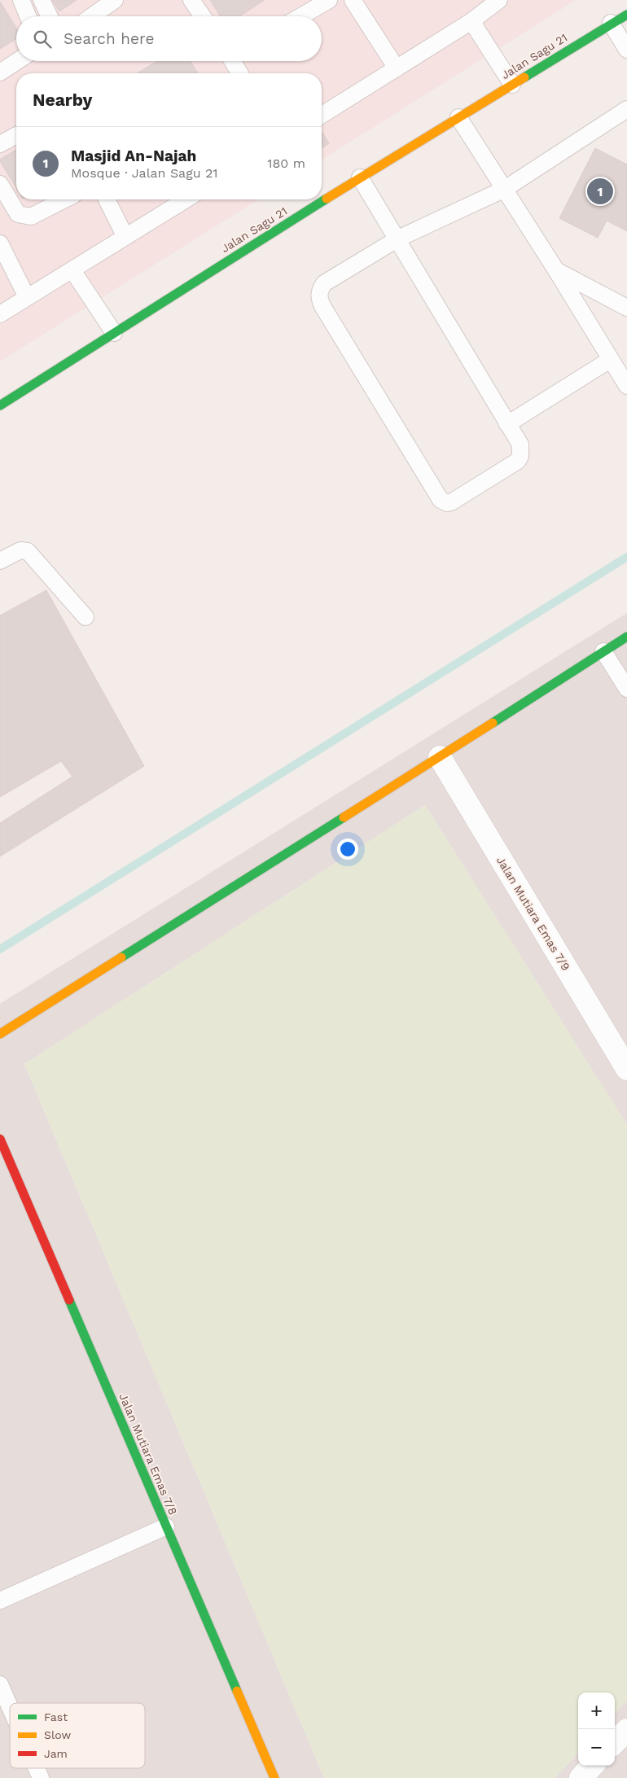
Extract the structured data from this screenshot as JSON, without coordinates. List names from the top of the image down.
{
  "streets": {
    "street": ["Jalan Sagu 21", "Jalan Mutiara Emas 7/9", "Jalan Mutiara Emas 7/8"]
  },
  "legend": ["Fast", "Slow", "Jam"],
  "page": {
    "search": "Search here",
    "heading": "Nearby",
    "list": [
      {
        "mark": "1",
        "name": "Masjid An-Najah",
        "note": "Mosque · Jalan Sagu 21",
        "value": "180 m"
      }
    ],
    "pins": "1",
    "map_buttons": ["+", "−"]
  }
}
